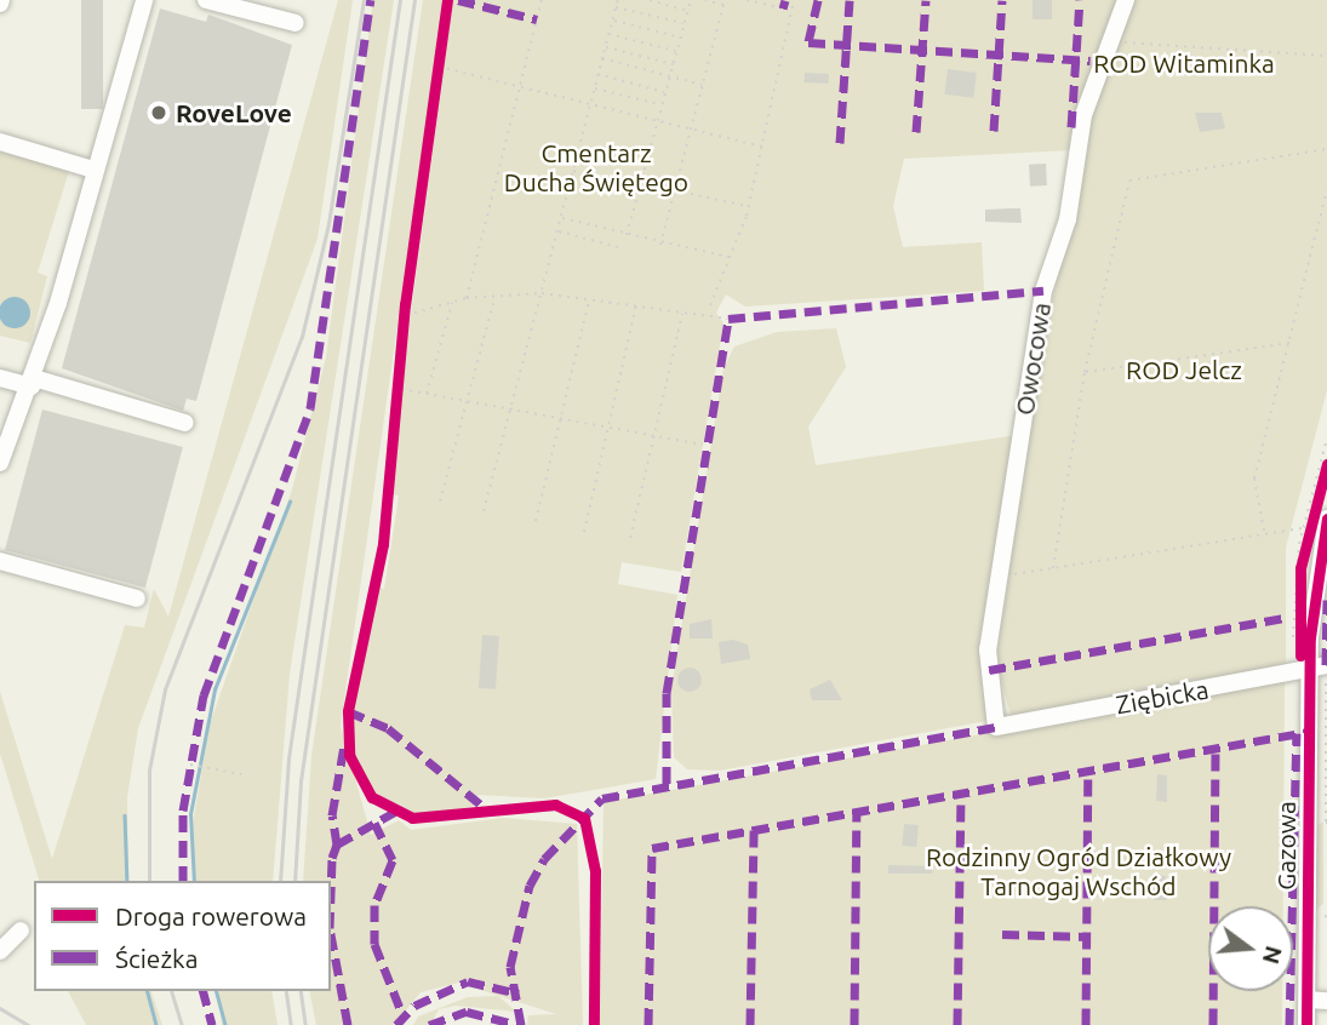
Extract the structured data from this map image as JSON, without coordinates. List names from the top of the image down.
{
  "streets": {
    "street": ["Owocowa", "Ziębicka", "Gazowa"]
  },
  "crossings": [
    ["Owocowa", "Ziębicka"],
    ["Ziębicka", "Gazowa"]
  ],
  "parks": [
    "ROD Witaminka",
    "Cmentarz Ducha Świętego",
    "ROD Jelcz",
    "Rodzinny Ogród Działkowy Tarnogaj Wschód"
  ],
  "places": ["RoveLove"],
  "legend": ["Droga rowerowa", "Ścieżka"],
  "north": "right"
}
